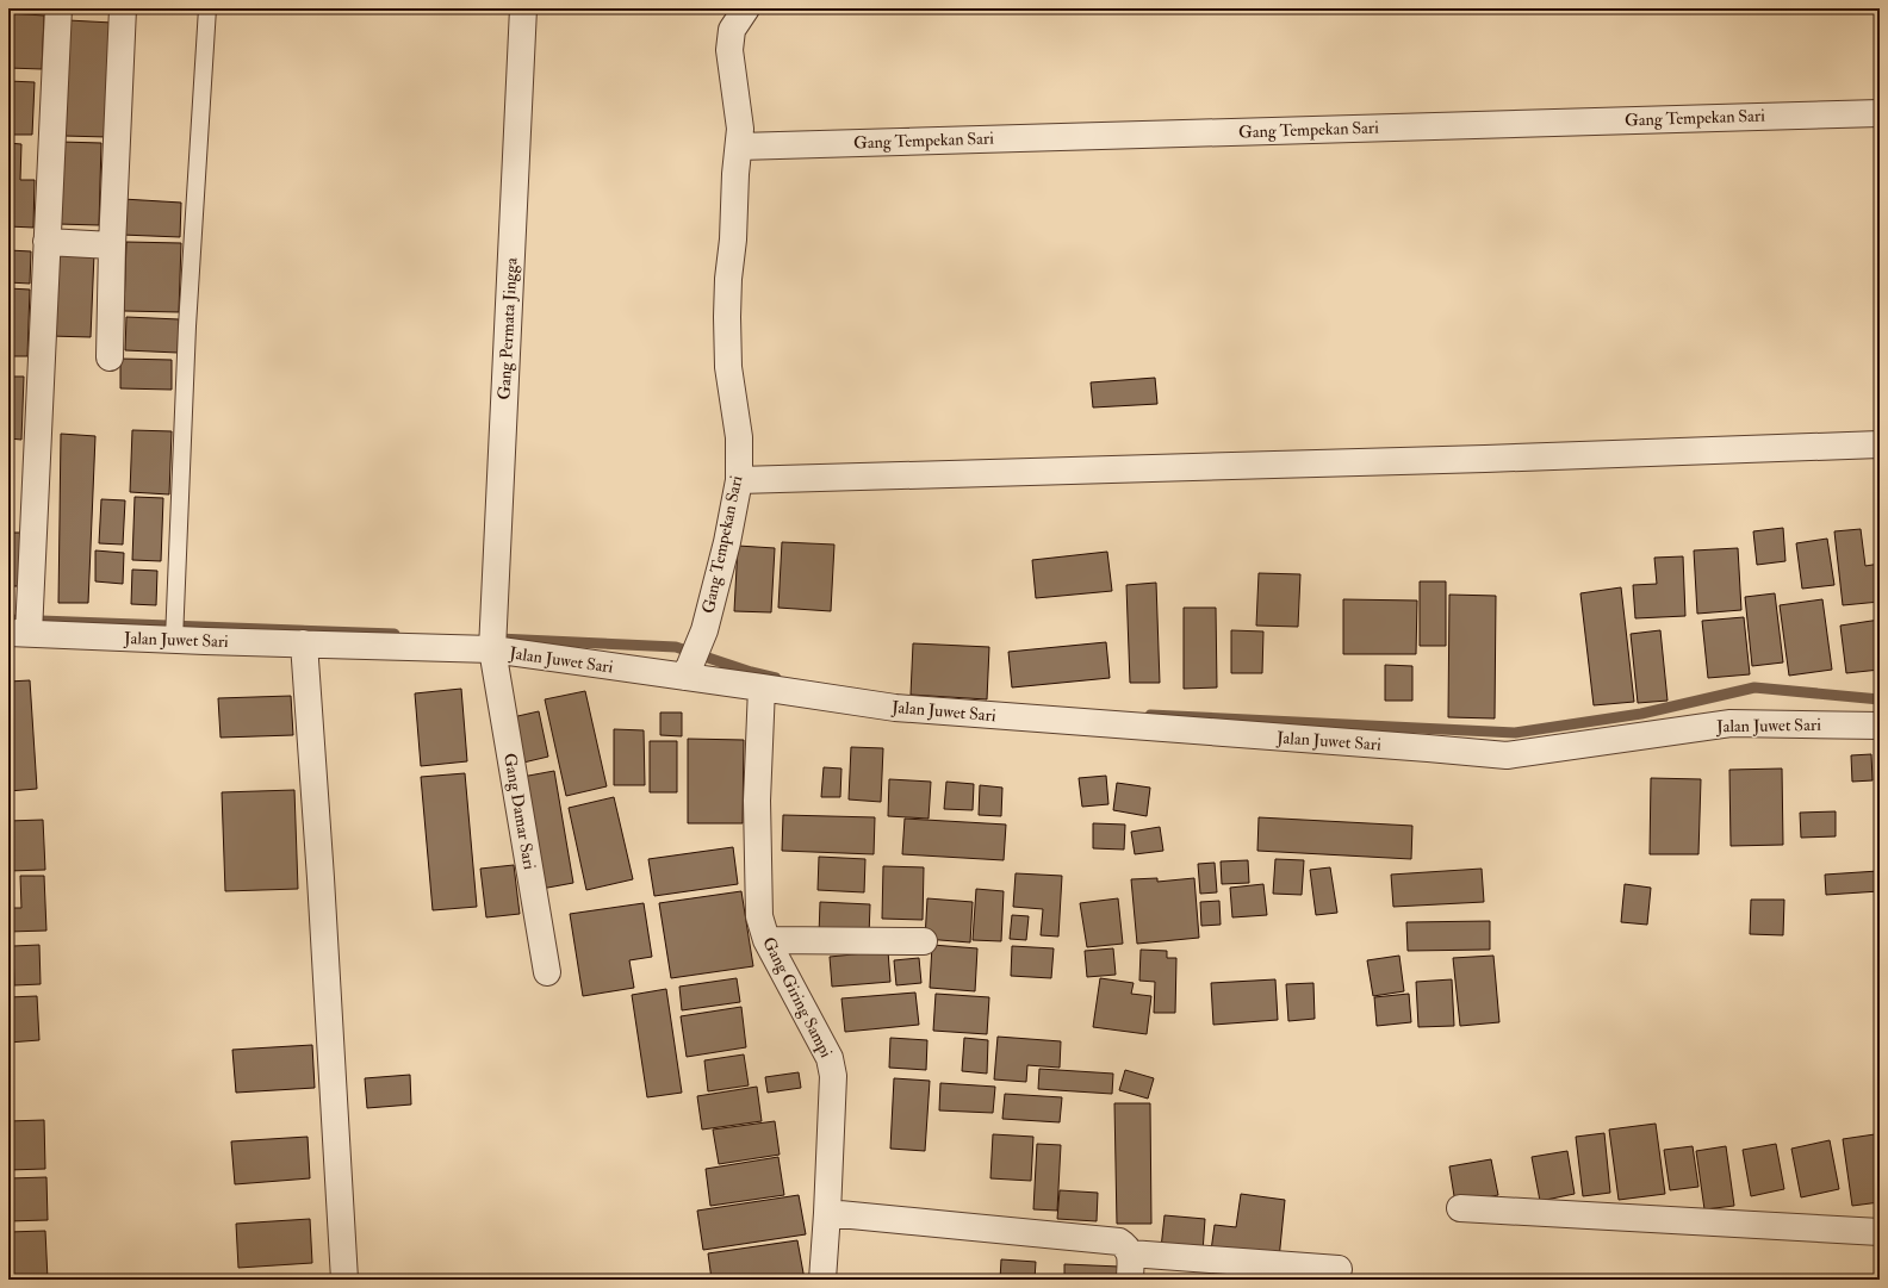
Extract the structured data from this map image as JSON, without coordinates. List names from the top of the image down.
{
  "streets": {
    "street": [
      "Gang Tempekan Sari",
      "Gang Permata Jingga",
      "Jalan Juwet Sari",
      "Gang Damar Sari",
      "Gang Giring Sampi"
    ]
  },
  "crossings": [
    ["Gang Tempekan Sari", "Jalan Juwet Sari"],
    ["Gang Permata Jingga", "Jalan Juwet Sari"],
    ["Gang Permata Jingga", "Gang Damar Sari"],
    ["Jalan Juwet Sari", "Gang Damar Sari"],
    ["Jalan Juwet Sari", "Gang Giring Sampi"]
  ]
}
